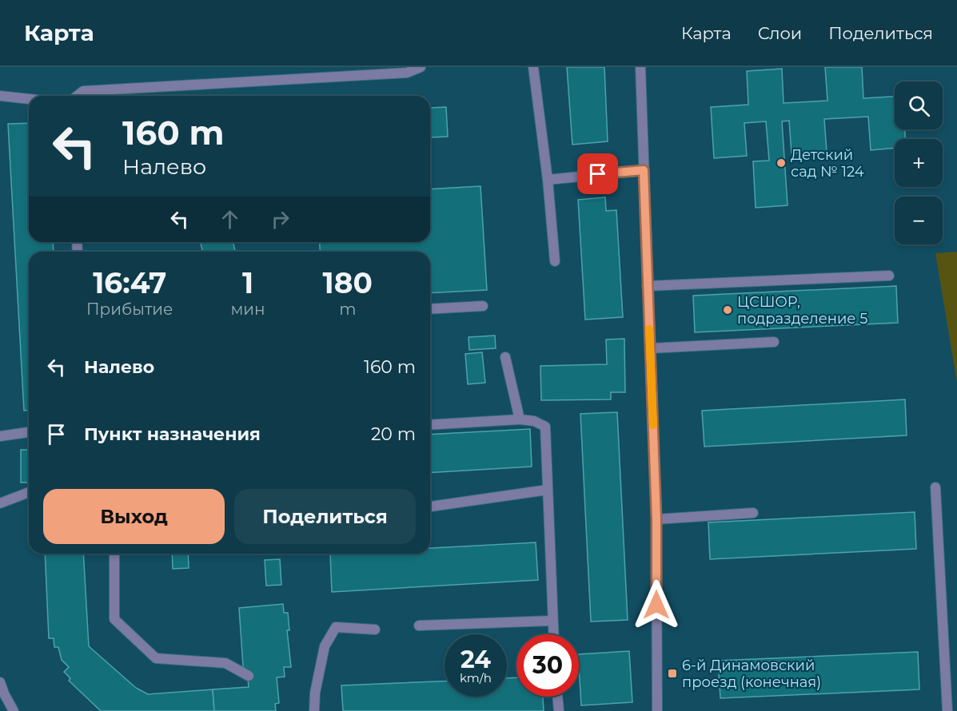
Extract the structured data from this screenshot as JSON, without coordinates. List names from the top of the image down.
{
  "places": {
    "other": ["Детский сад № 124", "ЦСШОР, подразделение 5"],
    "transit": ["6-й Динамовский проезд (конечная)"]
  },
  "page": {
    "header": "Карта",
    "nav": ["Карта", "Слои", "Поделиться"],
    "map_buttons": ["+", "−"],
    "turn": ["160 m", "Налево"],
    "eta": [
      "16:47",
      "Прибытие",
      "1",
      "мин",
      "180",
      "m"
    ],
    "list": [
      {
        "name": "Налево",
        "value": "160 m"
      },
      {
        "name": "Пункт назначения",
        "value": "20 m"
      }
    ],
    "buttons": ["Выход", "Поделиться"],
    "speed": "24 km/h",
    "limit": "30"
  }
}
